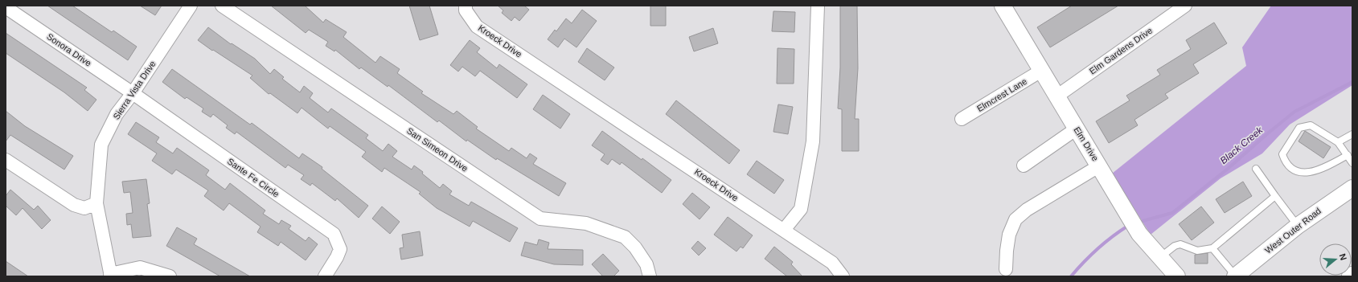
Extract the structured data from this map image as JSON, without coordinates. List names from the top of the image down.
{
  "streets": {
    "street": [
      "Kroeck Drive",
      "Sonora Drive",
      "Elm Gardens Drive",
      "Sierra Vista Drive",
      "Elmcrest Lane",
      "Elm Drive",
      "San Simeon Drive",
      "Sante Fe Circle",
      "West Outer Road"
    ]
  },
  "crossings": [
    ["Sonora Drive", "Sierra Vista Drive"],
    ["Sonora Drive", "Sante Fe Circle"],
    ["Elm Gardens Drive", "Elm Drive"],
    ["Sierra Vista Drive", "Sante Fe Circle"],
    ["Elmcrest Lane", "Elm Drive"]
  ],
  "water": ["Black Creek"],
  "north": "right"
}
